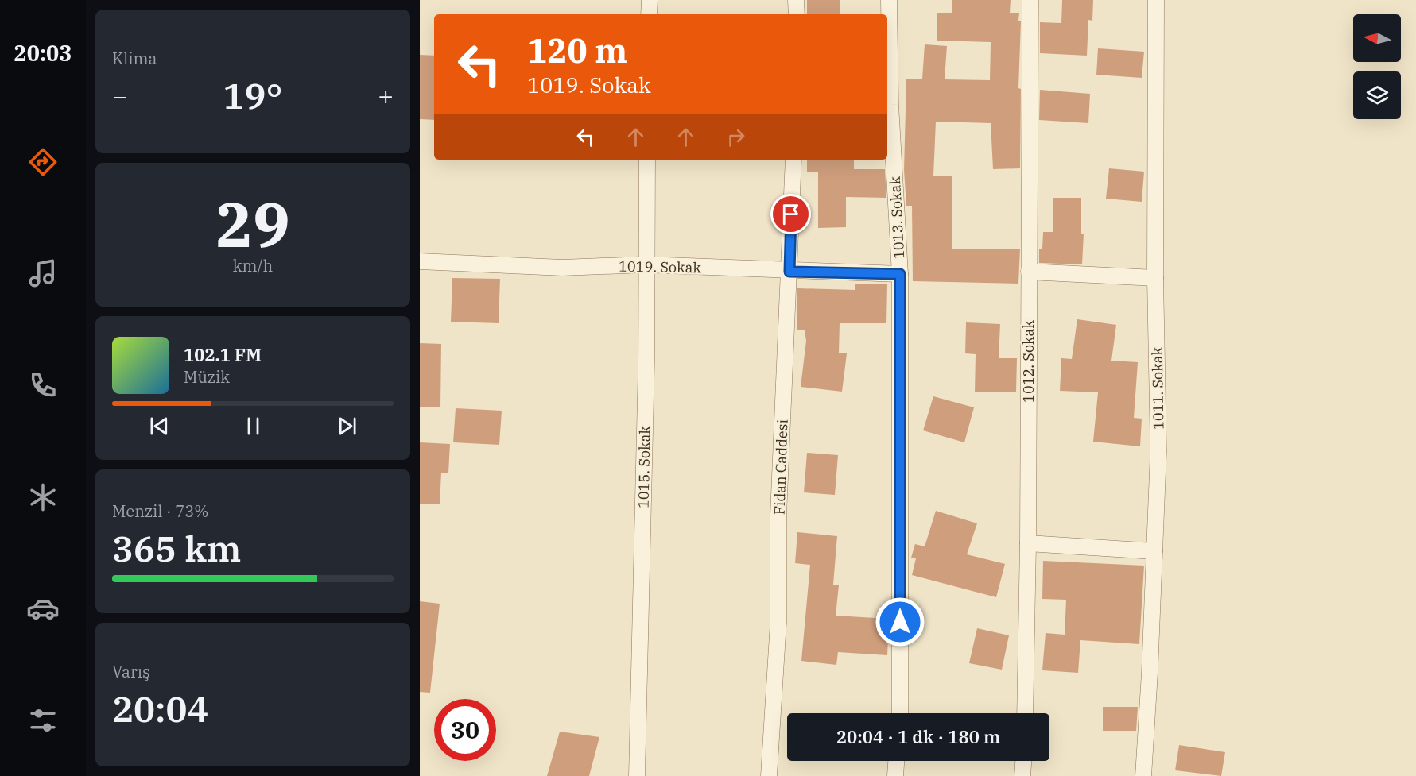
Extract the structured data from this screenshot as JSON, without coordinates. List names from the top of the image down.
{
  "streets": {
    "street": [
      "1013. Sokak",
      "1019. Sokak",
      "1012. Sokak",
      "1011. Sokak",
      "1015. Sokak",
      "Fidan Caddesi"
    ]
  },
  "crossings": [
    ["1013. Sokak", "1019. Sokak"],
    ["1019. Sokak", "1015. Sokak"],
    ["1019. Sokak", "Fidan Caddesi"]
  ],
  "north": "left",
  "page": {
    "tabs": "20:03",
    "tile": [
      "Klima",
      ["29", "km/h"],
      ["Menzil · 73%", "365 km"],
      ["Varış", "20:04"]
    ],
    "turn": ["120 m", "1019. Sokak"],
    "heat": ["−", "19°", "+"],
    "song": ["102.1 FM", "Müzik"],
    "limit": "30",
    "trip": "20:04 · 1 dk · 180 m"
  }
}
